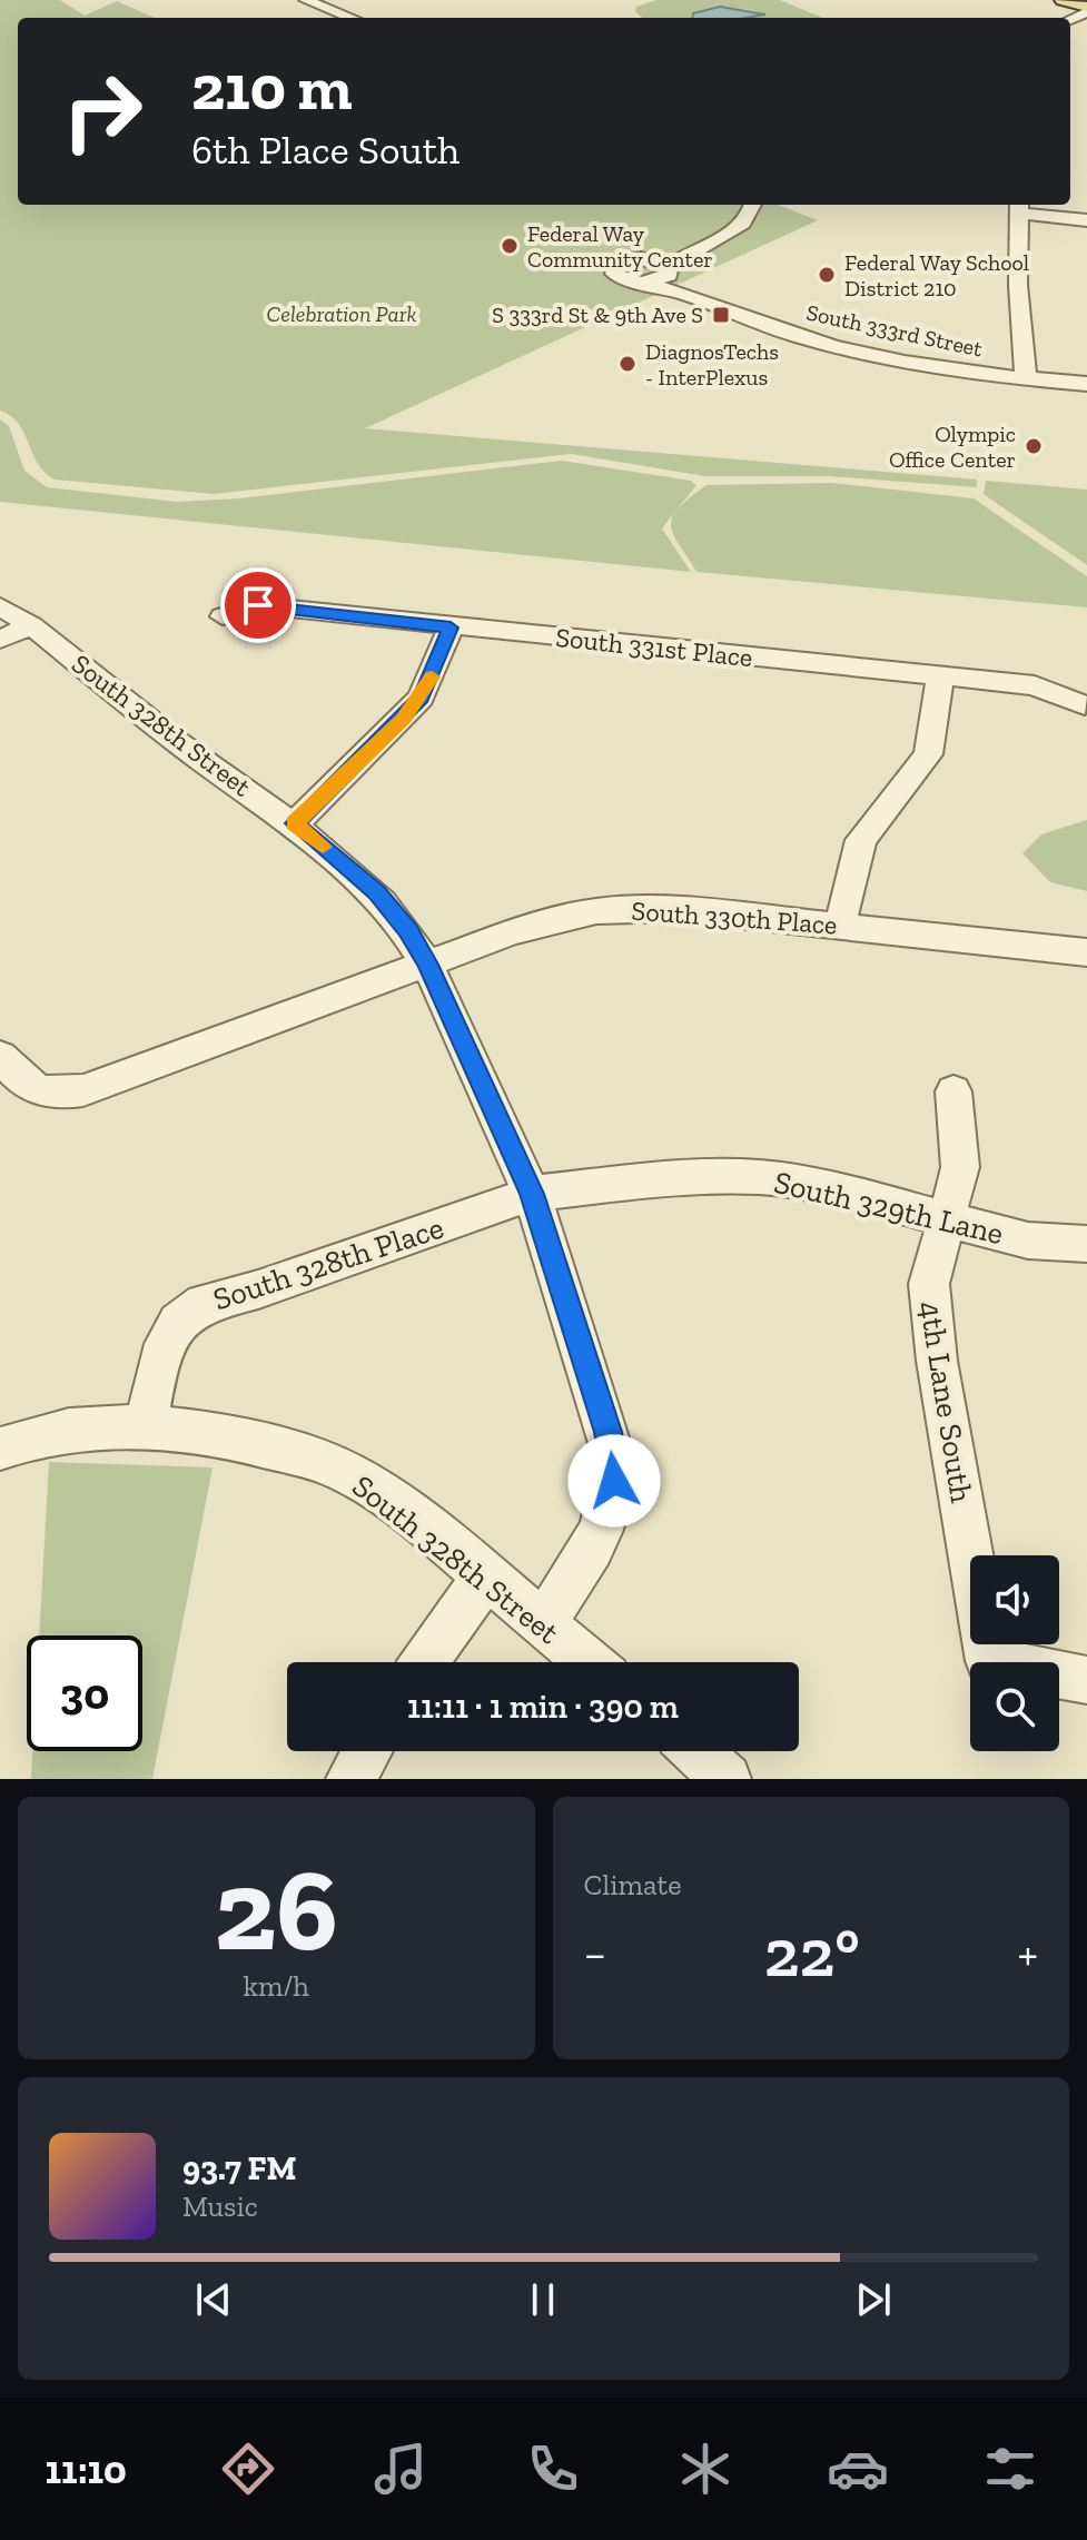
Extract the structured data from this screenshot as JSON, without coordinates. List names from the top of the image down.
{
  "streets": {
    "street": [
      "South 333rd Street",
      "South 331st Place",
      "South 328th Street",
      "South 330th Place",
      "South 329th Lane",
      "South 328th Place",
      "4th Lane South"
    ]
  },
  "crossings": [
    ["South 328th Street", "South 328th Place"],
    ["South 329th Lane", "South 328th Place"],
    ["South 329th Lane", "4th Lane South"]
  ],
  "parks": ["Celebration Park"],
  "places": {
    "other": [
      "Federal Way Community Center",
      "Federal Way School District 210",
      "DiagnosTechs - InterPlexus",
      "Olympic Office Center"
    ],
    "transit": ["S 333rd St & 9th Ave S"]
  },
  "page": {
    "turn": ["210 m", "6th Place South"],
    "limit": "30",
    "trip": "11:11 · 1 min · 390 m",
    "tile": [
      ["26", "km/h"],
      "Climate"
    ],
    "heat": ["−", "22°", "+"],
    "song": ["93.7 FM", "Music"],
    "tabs": "11:10"
  }
}
